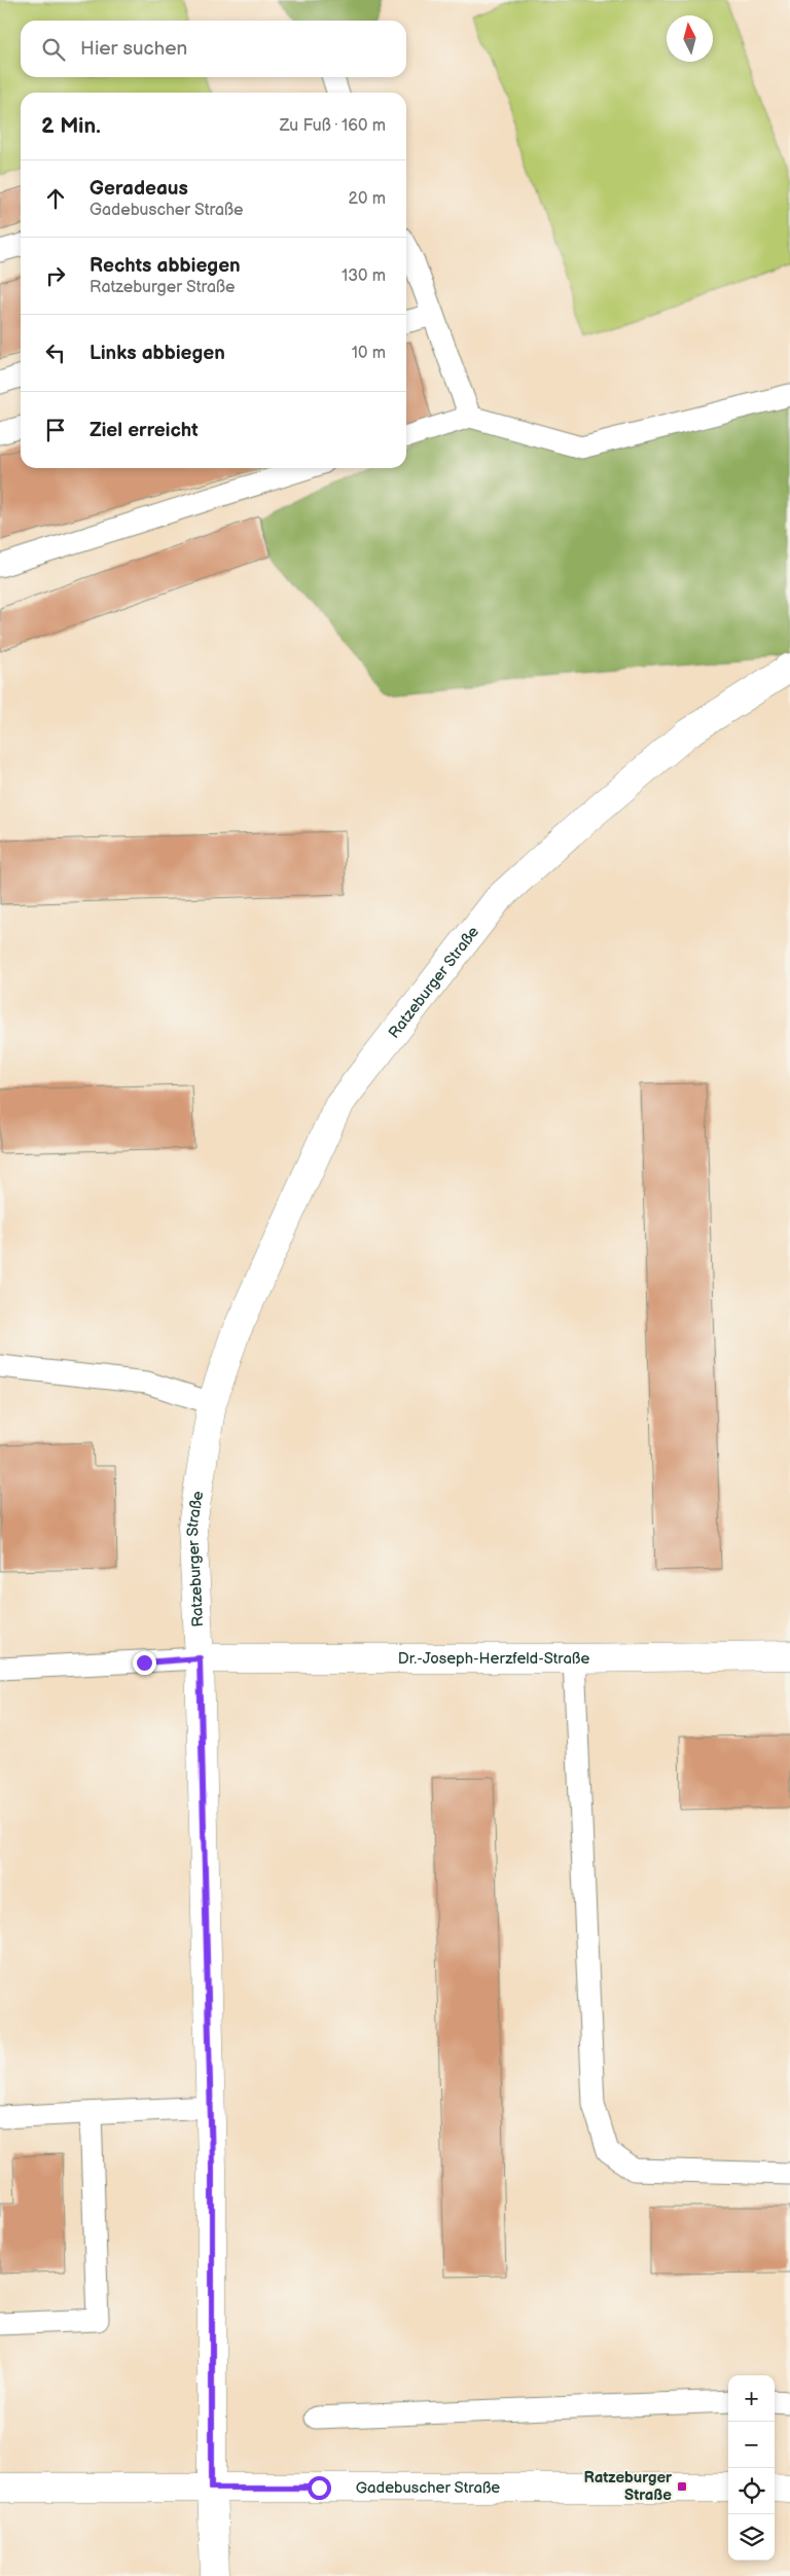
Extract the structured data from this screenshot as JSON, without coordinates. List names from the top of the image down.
{
  "streets": {
    "street": ["Ratzeburger Straße", "Dr.-Joseph-Herzfeld-Straße", "Gadebuscher Straße"]
  },
  "crossings": [
    ["Ratzeburger Straße", "Dr.-Joseph-Herzfeld-Straße"],
    ["Ratzeburger Straße", "Gadebuscher Straße"]
  ],
  "places": {
    "transit": ["Ratzeburger Straße"]
  },
  "north": "top",
  "page": {
    "search": "Hier suchen",
    "heading": ["2 Min.", "Zu Fuß · 160 m"],
    "list": [
      ["Geradeaus", "Gadebuscher Straße", "20 m"],
      ["Rechts abbiegen", "Ratzeburger Straße", "130 m"],
      ["Links abbiegen", "10 m"],
      "Ziel erreicht"
    ],
    "map_buttons": ["+", "−"]
  }
}
